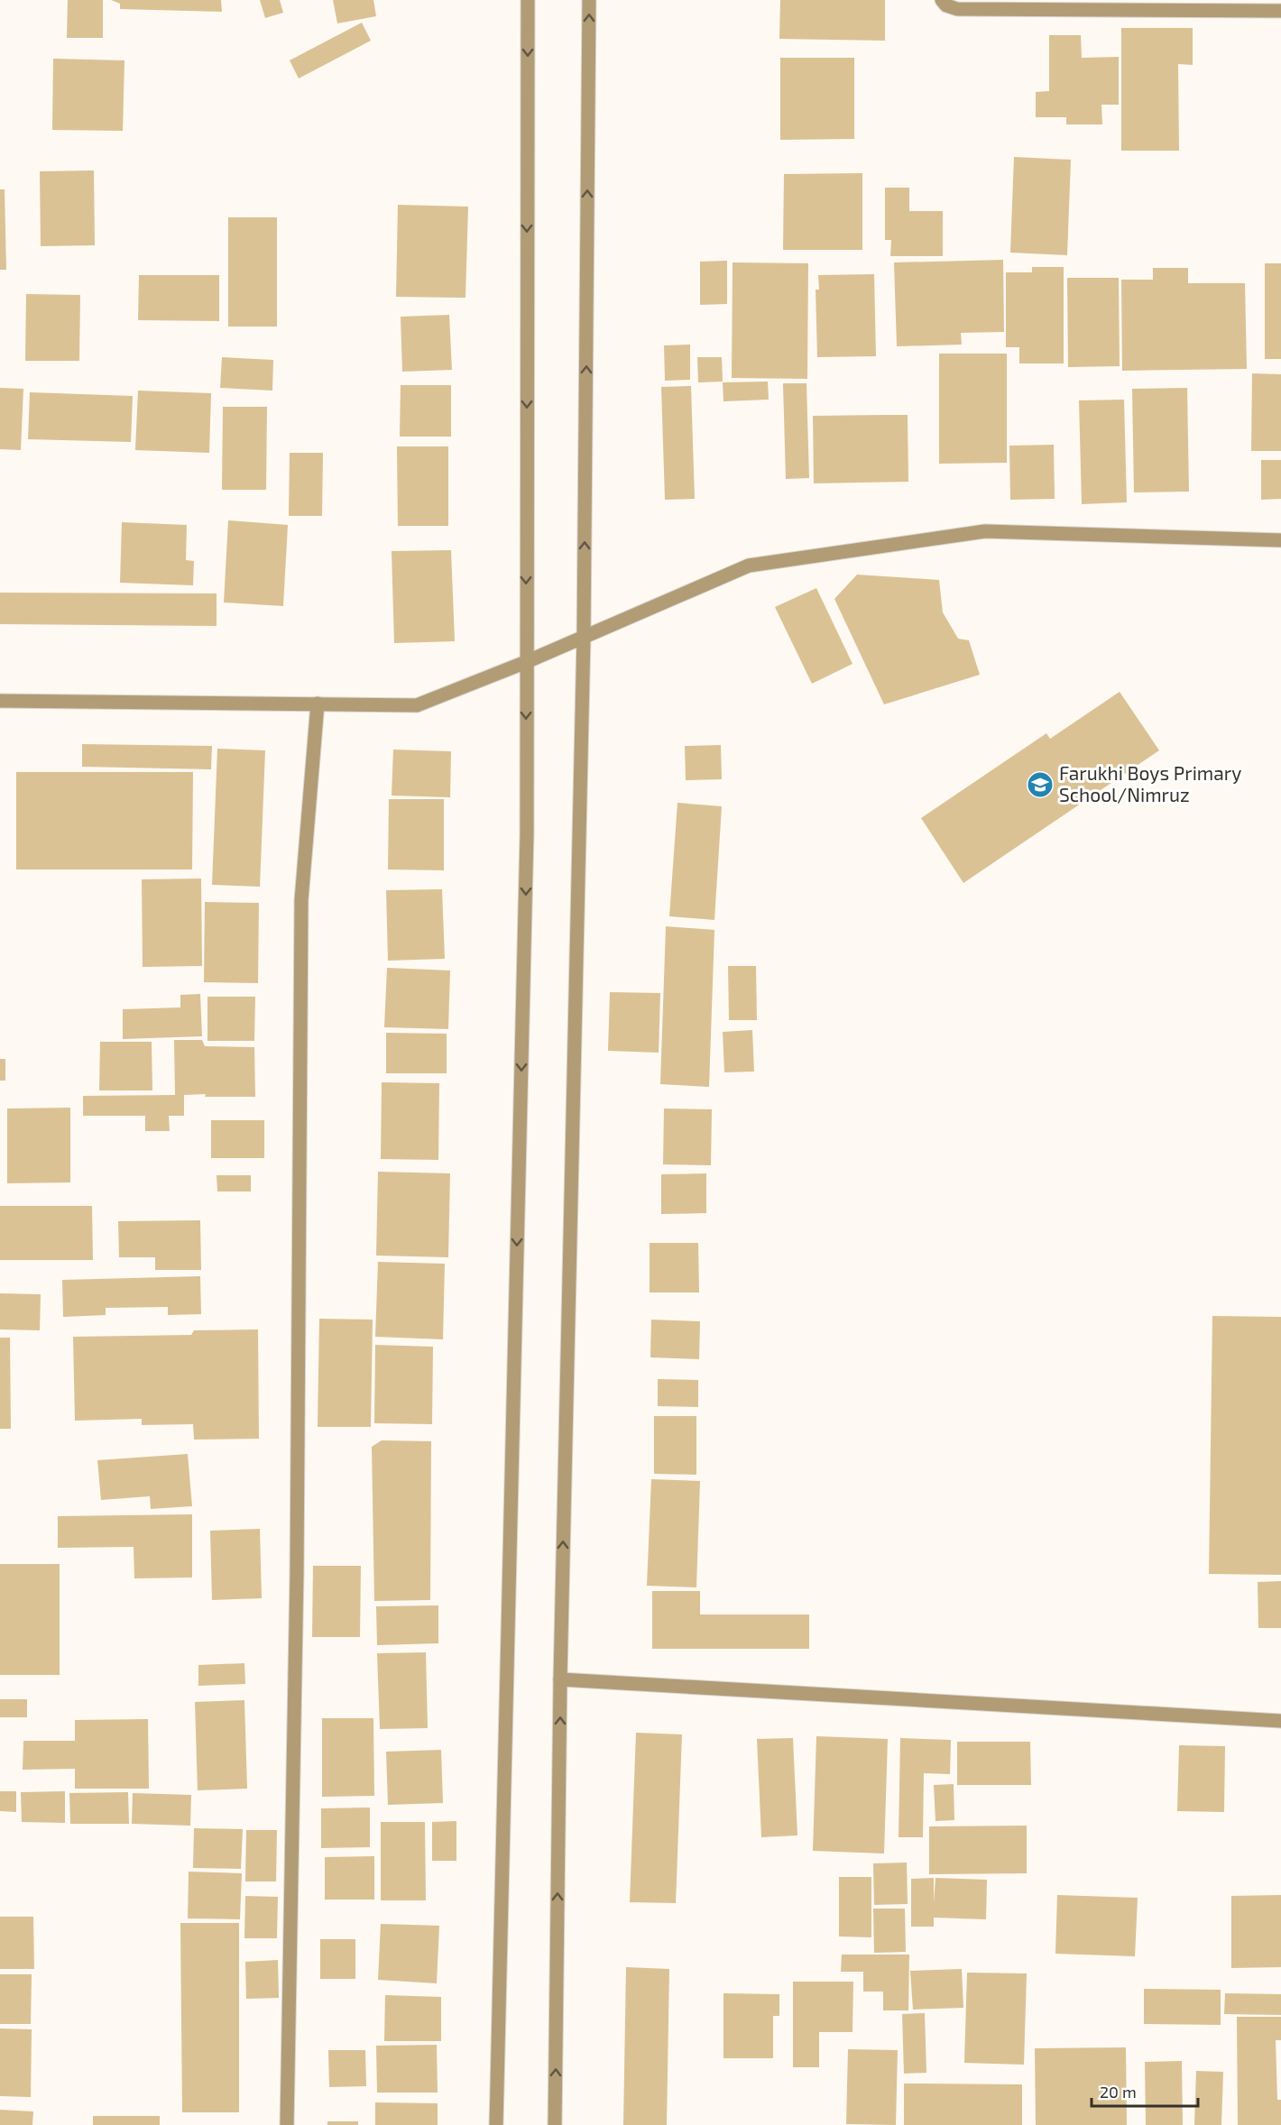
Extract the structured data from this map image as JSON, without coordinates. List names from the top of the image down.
{
  "places": {
    "school or university": ["Farukhi Boys Primary School/Nimruz"]
  },
  "scale_bar": "20 m"
}
